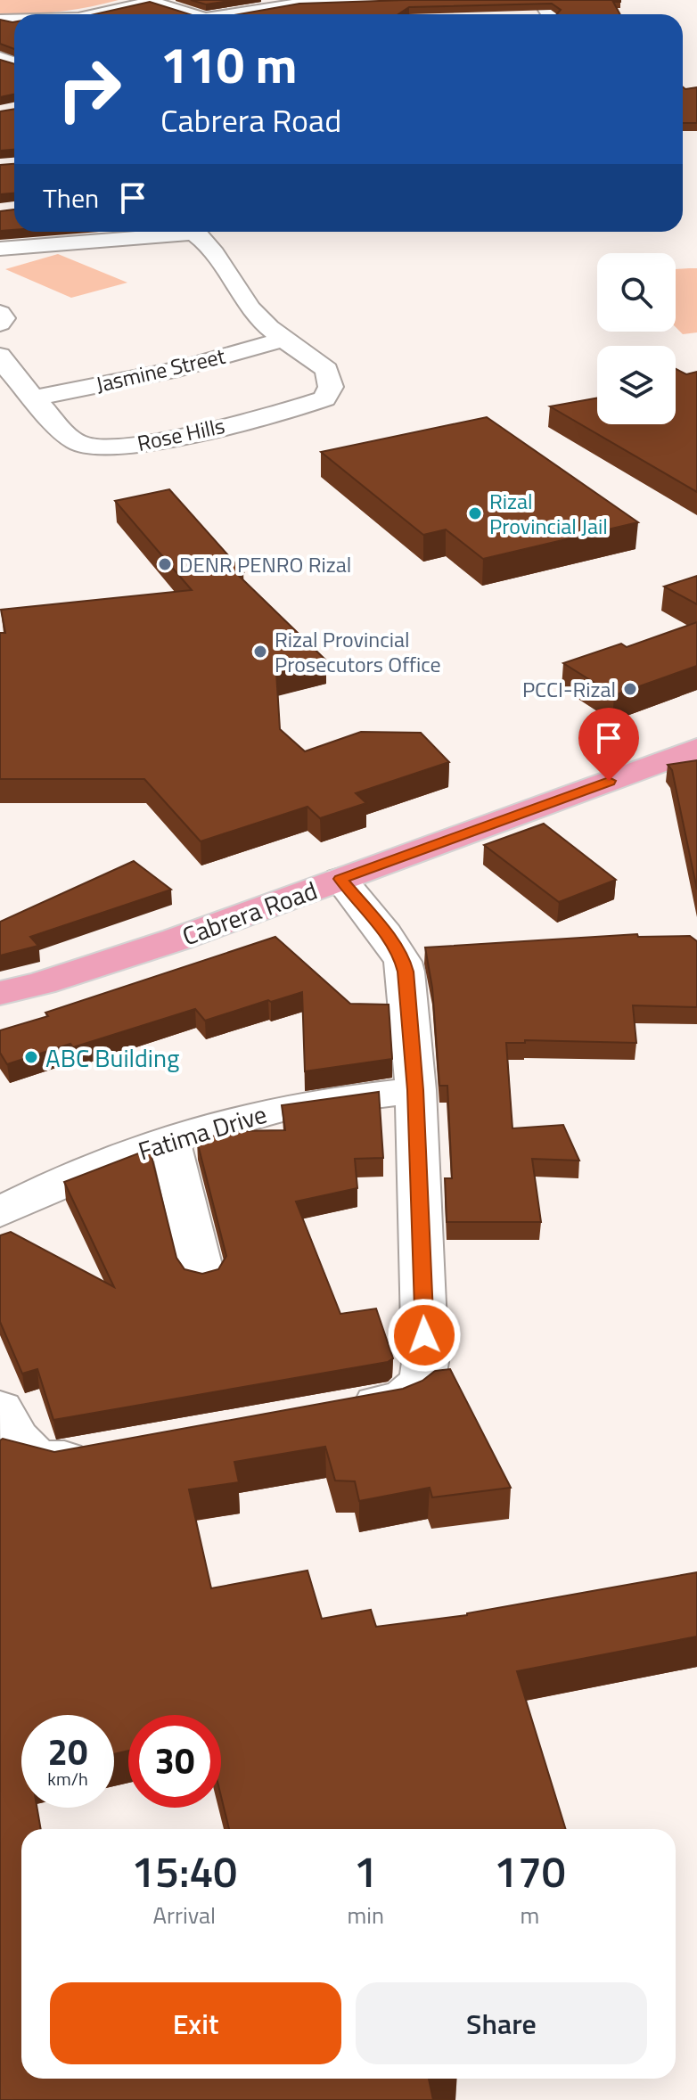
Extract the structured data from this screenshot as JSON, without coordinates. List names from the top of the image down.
{
  "streets": {
    "main road": ["Cabrera Road"],
    "street": ["Jasmine Street", "Rose Hills", "Fatima Drive"]
  },
  "crossings": [
    ["Jasmine Street", "Rose Hills"]
  ],
  "places": [
    "Rizal Provincial Jail",
    "DENR PENRO Rizal",
    "Rizal Provincial Prosecutors Office",
    "PCCI-Rizal",
    "ABC Building"
  ],
  "page": {
    "turn": ["110 m", "Cabrera Road"],
    "then": "Then",
    "speed": "20 km/h",
    "limit": "30",
    "eta": [
      "15:40",
      "Arrival",
      "1",
      "min",
      "170",
      "m"
    ],
    "buttons": ["Exit", "Share"]
  }
}
